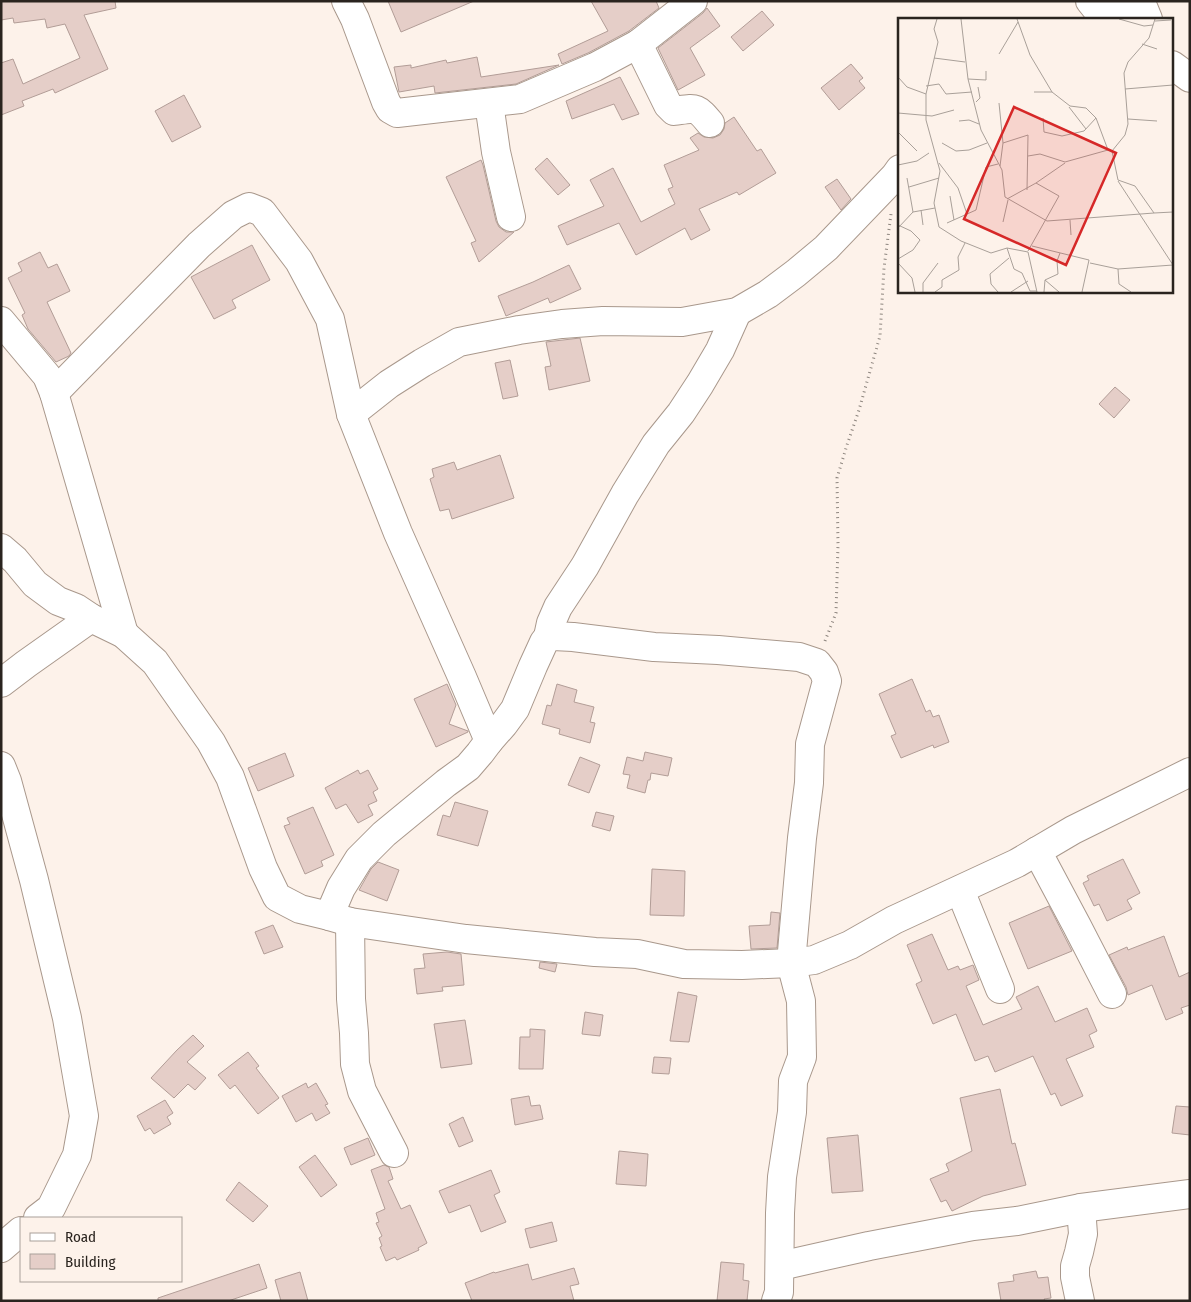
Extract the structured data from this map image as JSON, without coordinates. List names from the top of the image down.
{
  "legend": ["Road", "Building"]
}
